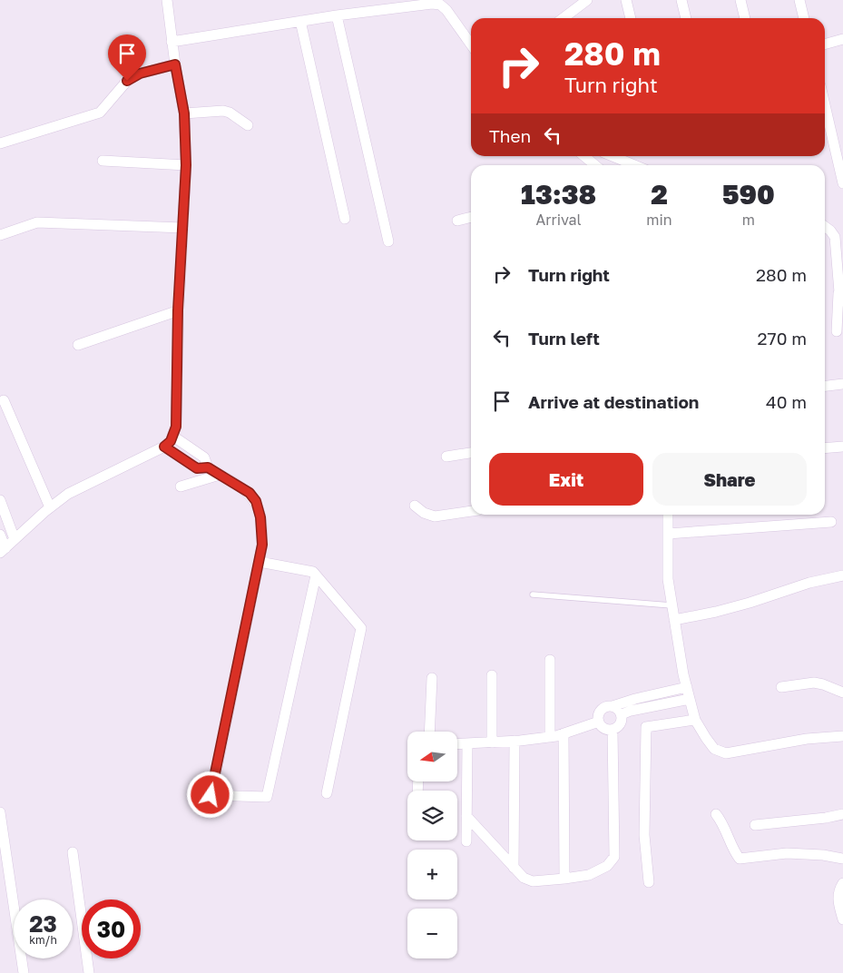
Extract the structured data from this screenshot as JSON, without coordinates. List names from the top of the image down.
{
  "north": "left",
  "page": {
    "turn": ["280 m", "Turn right"],
    "then": "Then",
    "eta": [
      "13:38",
      "Arrival",
      "2",
      "min",
      "590",
      "m"
    ],
    "list": [
      {
        "name": "Turn right",
        "value": "280 m"
      },
      {
        "name": "Turn left",
        "value": "270 m"
      },
      {
        "name": "Arrive at destination",
        "value": "40 m"
      }
    ],
    "buttons": ["Exit", "Share"],
    "map_buttons": ["+", "−"],
    "speed": "23 km/h",
    "limit": "30"
  }
}
